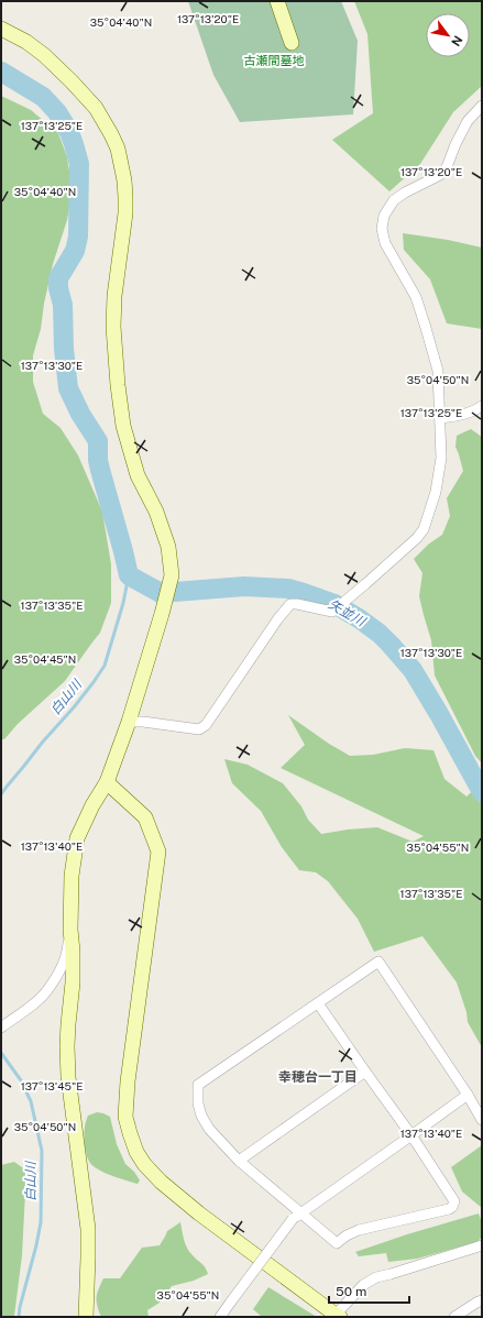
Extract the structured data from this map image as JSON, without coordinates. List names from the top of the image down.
{
  "districts": ["幸穂台一丁目"],
  "water": ["矢並川", "白山川"],
  "parks": ["古瀬間墓地"],
  "scale_bar": "50 m",
  "north": "bottom right",
  "coordinates": [
    "137°13'20\"E",
    "35°04'40\"N",
    "137°13'25\"E",
    "137°13'30\"E",
    "35°04'50\"N",
    "137°13'35\"E",
    "35°04'45\"N",
    "137°13'40\"E",
    "35°04'55\"N",
    "137°13'45\"E"
  ]
}
